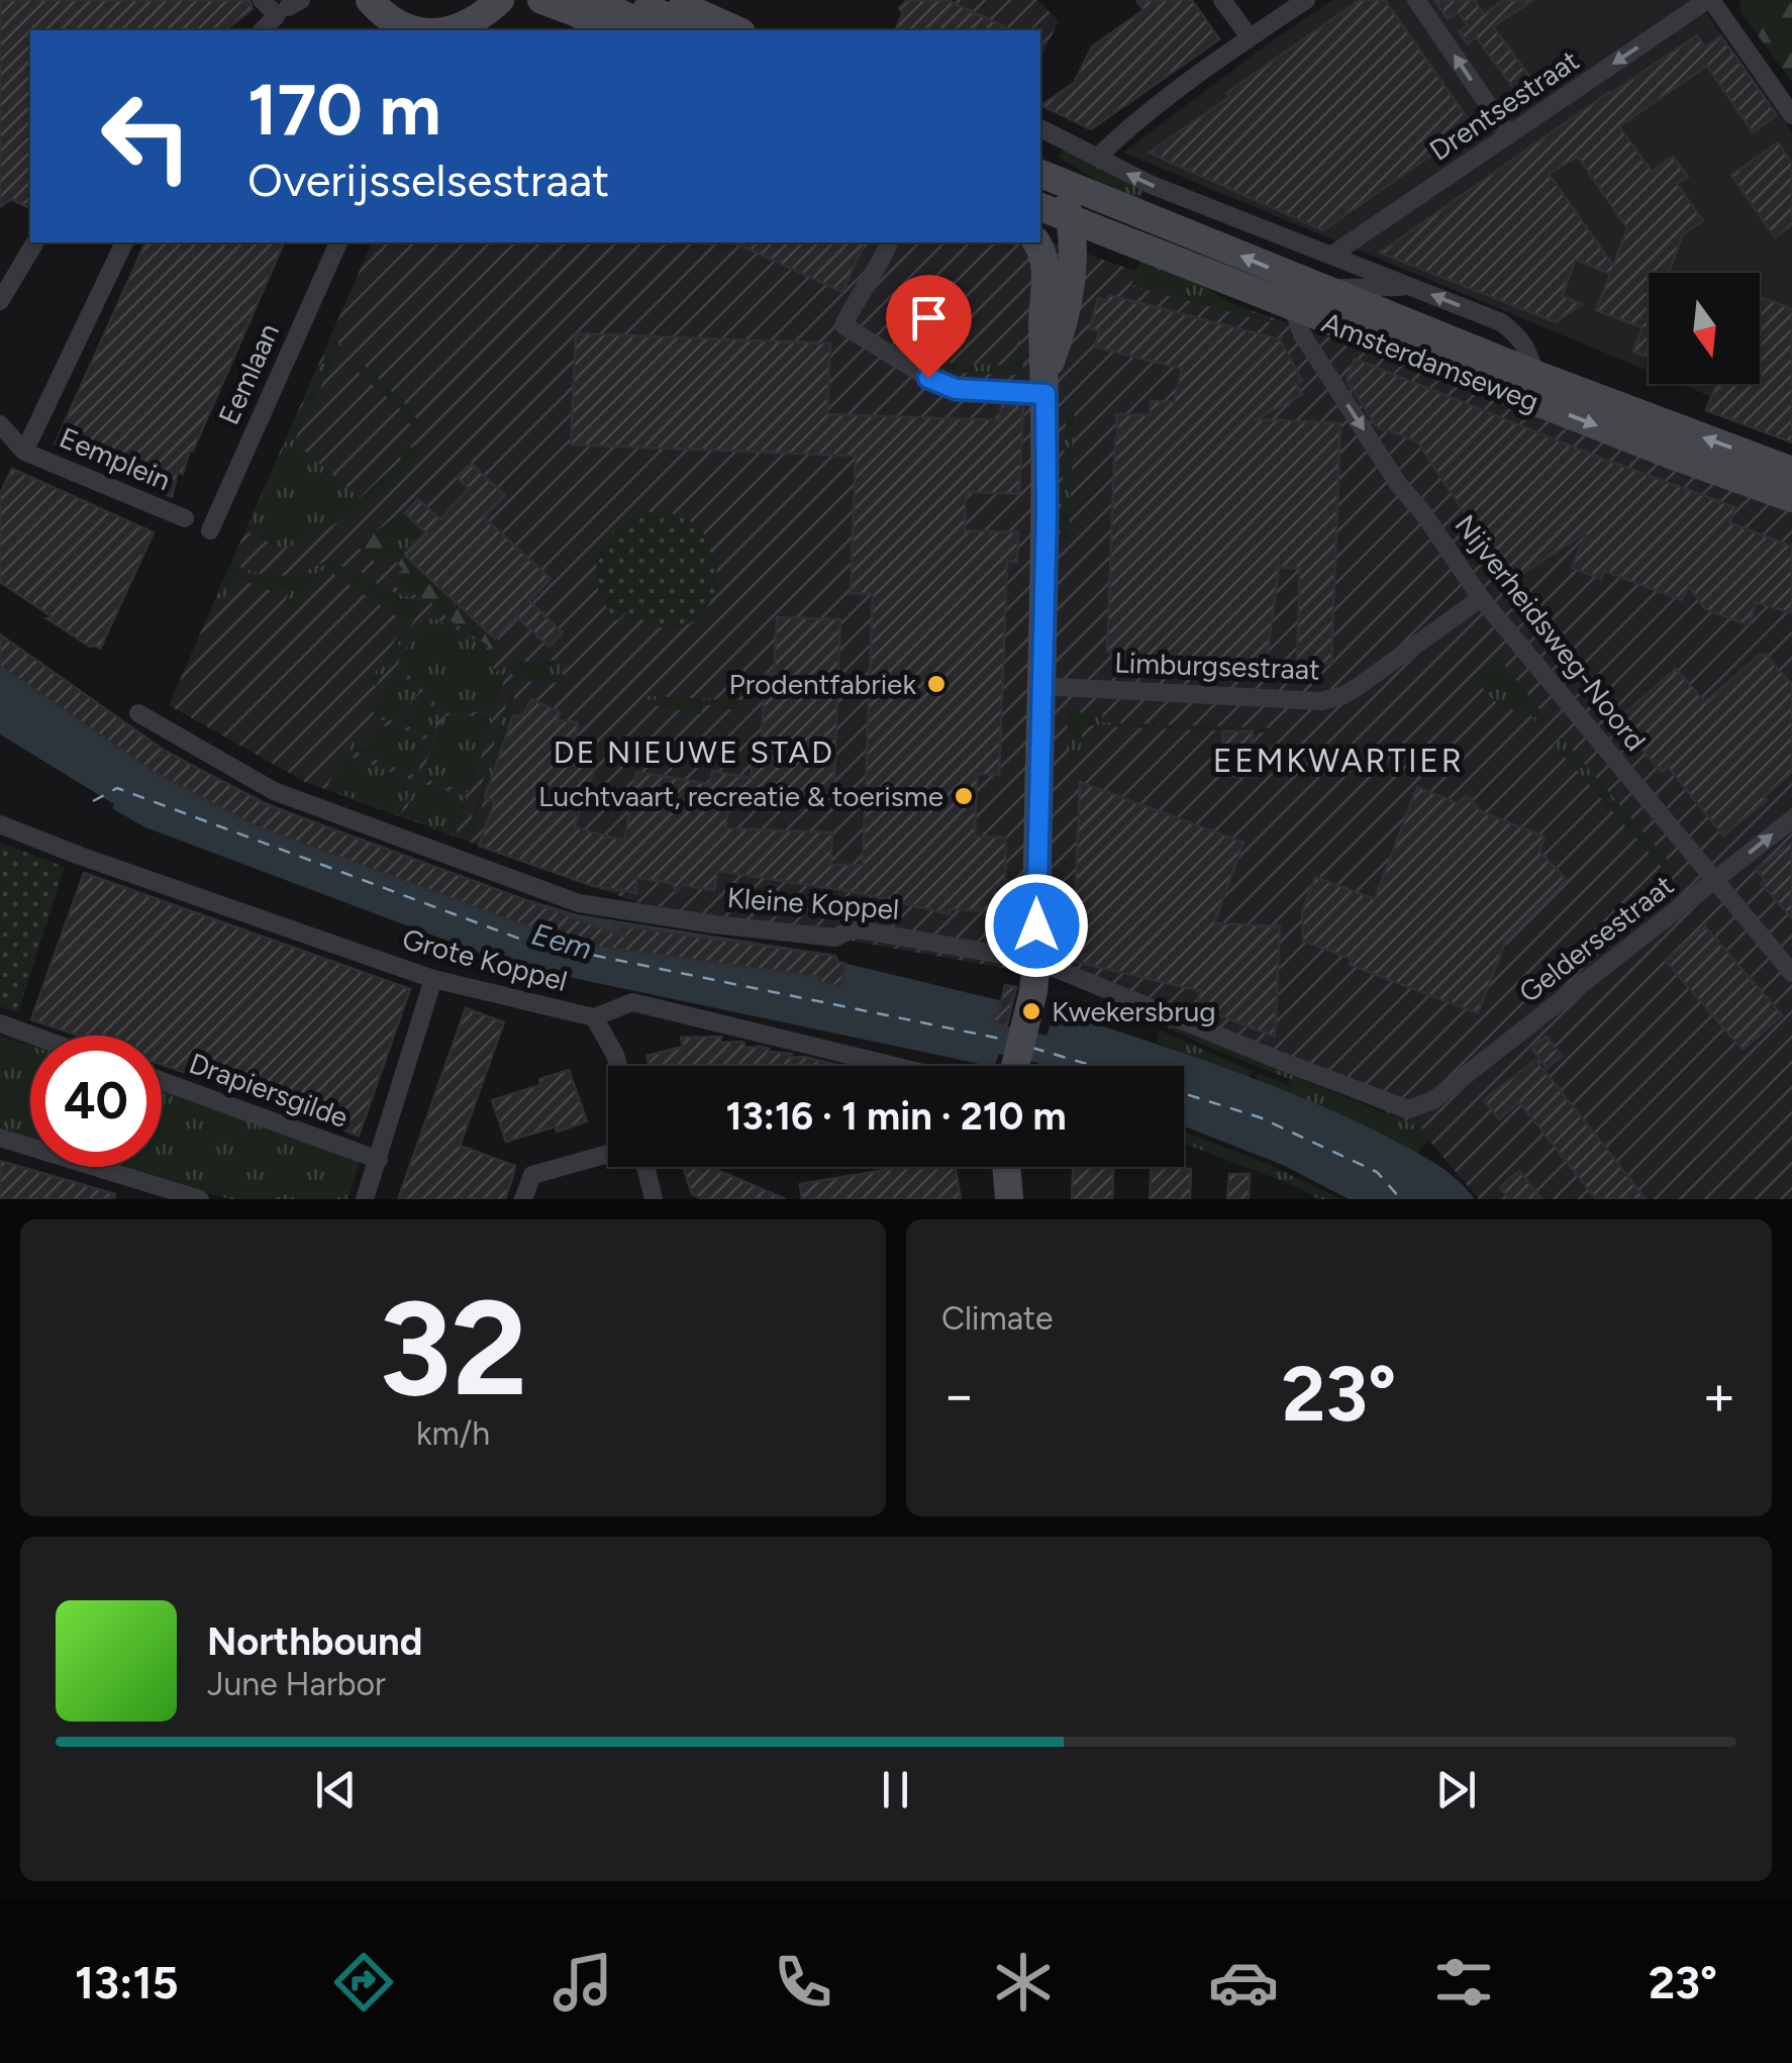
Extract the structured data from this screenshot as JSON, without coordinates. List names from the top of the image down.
{
  "streets": {
    "main road": ["Amsterdamseweg"],
    "street": [
      "Drentsestraat",
      "Eemlaan",
      "Eemplein",
      "Nijverheidsweg-Noord",
      "Limburgsestraat",
      "Kleine Koppel",
      "Geldersestraat",
      "Grote Koppel",
      "Drapiersgilde"
    ]
  },
  "crossings": [
    ["Drentsestraat", "Amsterdamseweg"],
    ["Amsterdamseweg", "Nijverheidsweg-Noord"],
    ["Nijverheidsweg-Noord", "Limburgsestraat"],
    ["Nijverheidsweg-Noord", "Geldersestraat"],
    ["Kleine Koppel", "Geldersestraat"]
  ],
  "one_way": ["Drentsestraat", "Nijverheidsweg-Noord"],
  "districts": ["DE NIEUWE STAD", "EEMKWARTIER"],
  "water": ["Eem"],
  "places": ["Prodentfabriek", "Luchtvaart, recreatie & toerisme", "Kwekersbrug"],
  "north": "bottom",
  "page": {
    "turn": ["170 m", "Overijsselsestraat"],
    "limit": "40",
    "trip": "13:16 · 1 min · 210 m",
    "tile": [
      ["32", "km/h"],
      "Climate"
    ],
    "heat": ["−", "23°", "+"],
    "song": ["Northbound", "June Harbor"],
    "tabs": ["13:15", "23°"]
  }
}
